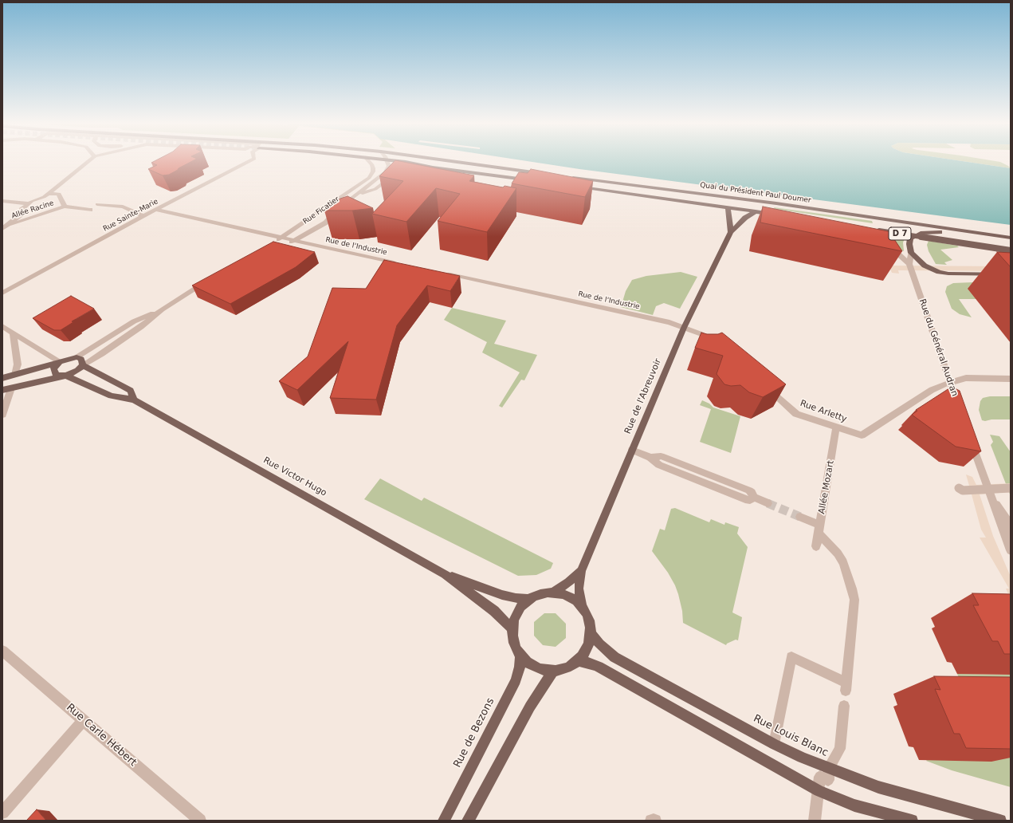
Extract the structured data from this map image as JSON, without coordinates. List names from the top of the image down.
{
  "streets": {
    "main road": [
      "Quai du Président Paul Doumer",
      "D 7",
      "Rue de l'Abreuvoir",
      "Rue Victor Hugo",
      "Rue de Bezons",
      "Rue Louis Blanc"
    ],
    "street": [
      "Allée Racine",
      "Rue Ficatier",
      "Rue Sainte-Marie",
      "Rue de l'Industrie",
      "Rue du Général Audran",
      "Rue Arletty",
      "Allée Mozart",
      "Rue Carle Hébert"
    ]
  },
  "crossings": [
    ["Quai du Président Paul Doumer", "D 7"],
    ["Rue Ficatier", "Rue de l'Industrie"],
    ["Rue Sainte-Marie", "Rue de l'Industrie"],
    ["D 7", "Rue du Général Audran"],
    ["Rue de l'Industrie", "Rue de l'Abreuvoir"],
    ["Rue du Général Audran", "Rue Arletty"],
    ["Rue de l'Abreuvoir", "Rue Victor Hugo"],
    ["Rue de l'Abreuvoir", "Rue de Bezons"],
    ["Rue de l'Abreuvoir", "Rue Louis Blanc"],
    ["Rue Arletty", "Allée Mozart"],
    ["Rue Victor Hugo", "Rue de Bezons"],
    ["Rue Victor Hugo", "Rue Louis Blanc"],
    ["Rue de Bezons", "Rue Louis Blanc"]
  ]
}
